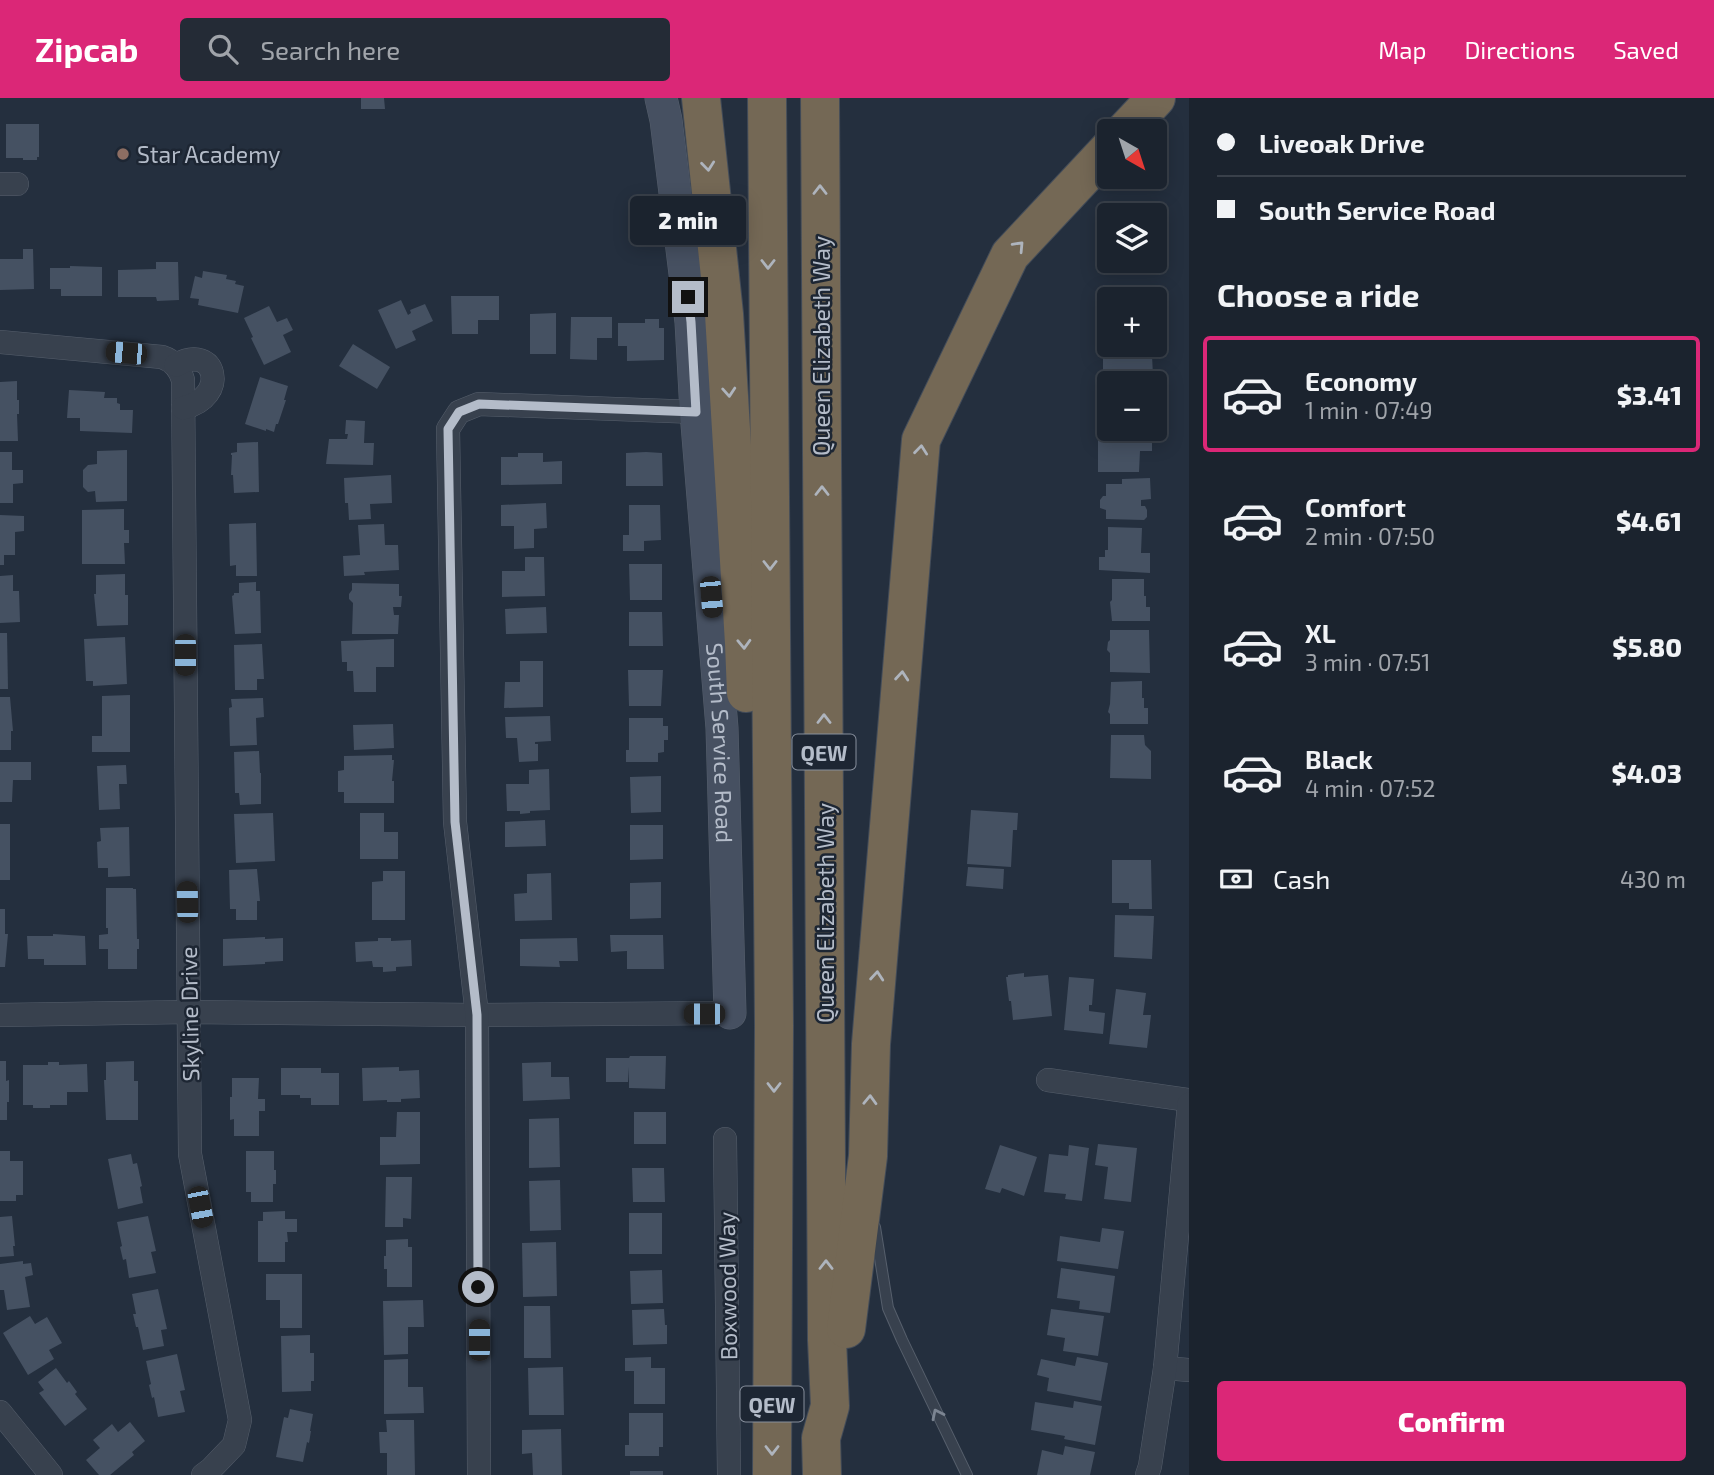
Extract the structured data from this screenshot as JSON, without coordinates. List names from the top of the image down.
{
  "streets": {
    "highway": ["Queen Elizabeth Way", "QEW"],
    "main road": ["South Service Road"],
    "street": ["Skyline Drive", "Boxwood Way"]
  },
  "places": ["Star Academy"],
  "north": "bottom right",
  "page": {
    "header": "Zipcab",
    "search": "Search here",
    "nav": ["Map", "Directions", "Saved"],
    "banner": ["Liveoak Drive", "South Service Road"],
    "map_buttons": ["+", "−"],
    "bubble": "2 min",
    "heading": "Choose a ride",
    "list": [
      {
        "name": "Economy",
        "note": "1 min · 07:49",
        "value": "$3.41"
      },
      {
        "name": "Comfort",
        "note": "2 min · 07:50",
        "value": "$4.61"
      },
      {
        "name": "XL",
        "note": "3 min · 07:51",
        "value": "$5.80"
      },
      {
        "name": "Black",
        "note": "4 min · 07:52",
        "value": "$4.03"
      }
    ],
    "pay": ["Cash", "430 m"],
    "buttons": "Confirm"
  }
}
